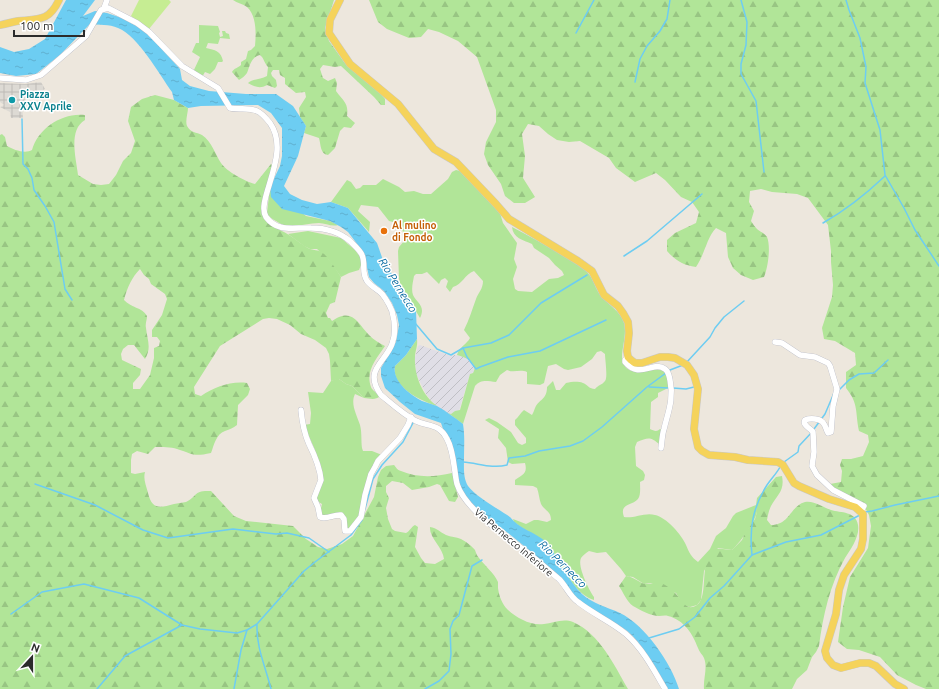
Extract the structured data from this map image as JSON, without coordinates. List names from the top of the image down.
{
  "streets": {
    "street": ["Via Pernecco Inferiore"]
  },
  "water": ["Rio Pernecco"],
  "places": ["Piazza XXV Aprile", "Al mulino di Fondo"],
  "scale_bar": "100 m",
  "north": "top"
}
